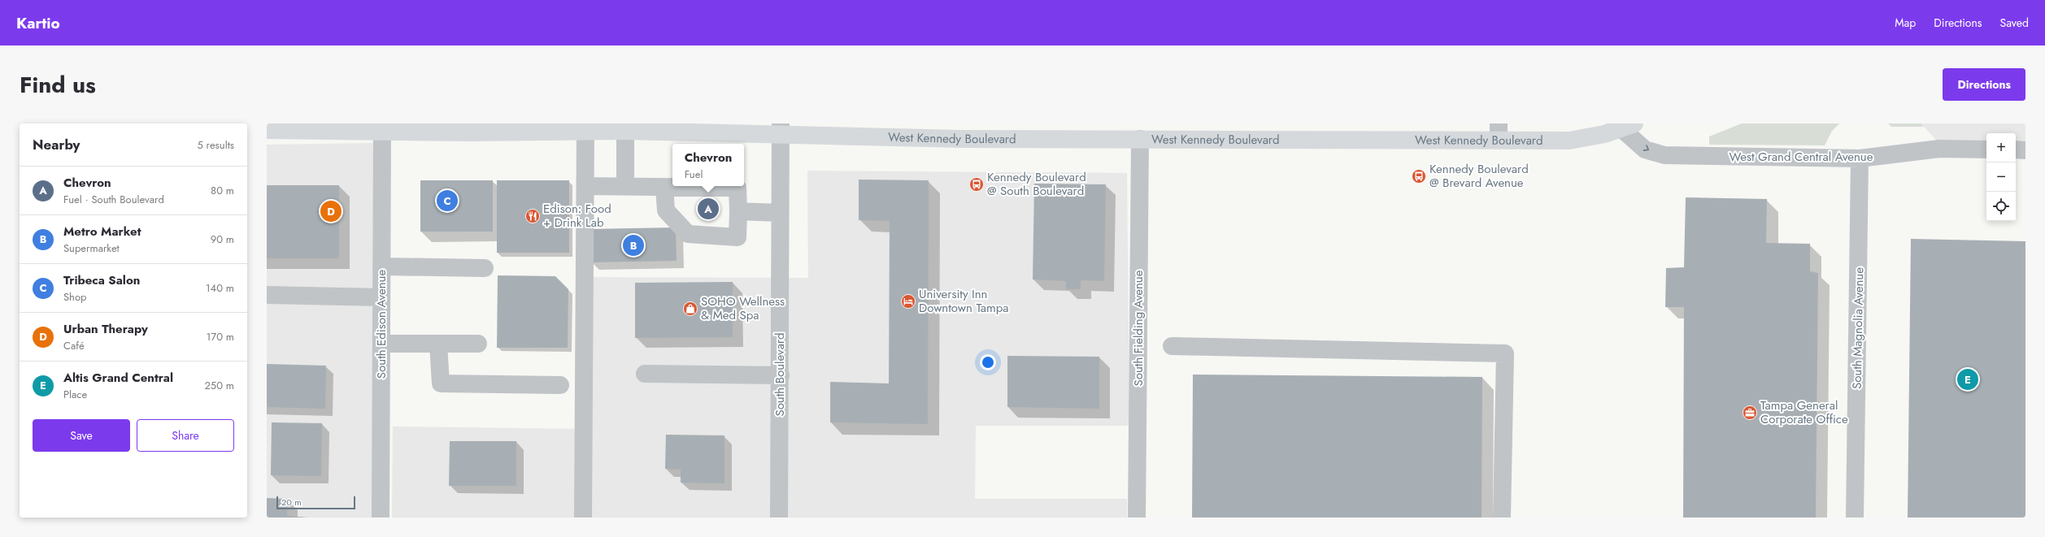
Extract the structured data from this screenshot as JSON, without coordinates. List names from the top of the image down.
{
  "streets": {
    "main road": ["West Kennedy Boulevard"],
    "street": [
      "West Grand Central Avenue",
      "South Edison Avenue",
      "South Fielding Avenue",
      "South Magnolia Avenue",
      "South Boulevard"
    ]
  },
  "crossings": [
    ["West Kennedy Boulevard", "West Grand Central Avenue"],
    ["West Kennedy Boulevard", "South Edison Avenue"],
    ["West Kennedy Boulevard", "South Fielding Avenue"],
    ["West Kennedy Boulevard", "South Boulevard"],
    ["West Grand Central Avenue", "South Magnolia Avenue"]
  ],
  "one_way": ["West Grand Central Avenue"],
  "places": {
    "bus stop": ["Kennedy Boulevard @ Brevard Avenue", "Kennedy Boulevard @ South Boulevard"],
    "restaurant": ["Edison: Food + Drink Lab"],
    "hotel": ["University Inn Downtown Tampa"],
    "shop": ["SOHO Wellness & Med Spa"],
    "office": ["Tampa General Corporate Office"]
  },
  "scale_bar": "20 m",
  "page": {
    "header": "Kartio",
    "nav": ["Map", "Directions", "Saved"],
    "title": "Find us",
    "buttons": [
      "Directions",
      ["Save", "Share"]
    ],
    "heading": ["Nearby", "5 results"],
    "map_buttons": ["+", "−"],
    "popup": ["Chevron", "Fuel"],
    "list": [
      {
        "mark": "A",
        "name": "Chevron",
        "note": "Fuel · South Boulevard",
        "value": "80 m"
      },
      {
        "mark": "B",
        "name": "Metro Market",
        "note": "Supermarket",
        "value": "90 m"
      },
      {
        "mark": "C",
        "name": "Tribeca Salon",
        "note": "Shop",
        "value": "140 m"
      },
      {
        "mark": "D",
        "name": "Urban Therapy",
        "note": "Café",
        "value": "170 m"
      },
      {
        "mark": "E",
        "name": "Altis Grand Central",
        "note": "Place",
        "value": "250 m"
      }
    ],
    "pins": [
      "C",
      "A",
      "D",
      "B",
      "E"
    ],
    "scale": "20 m"
  }
}
